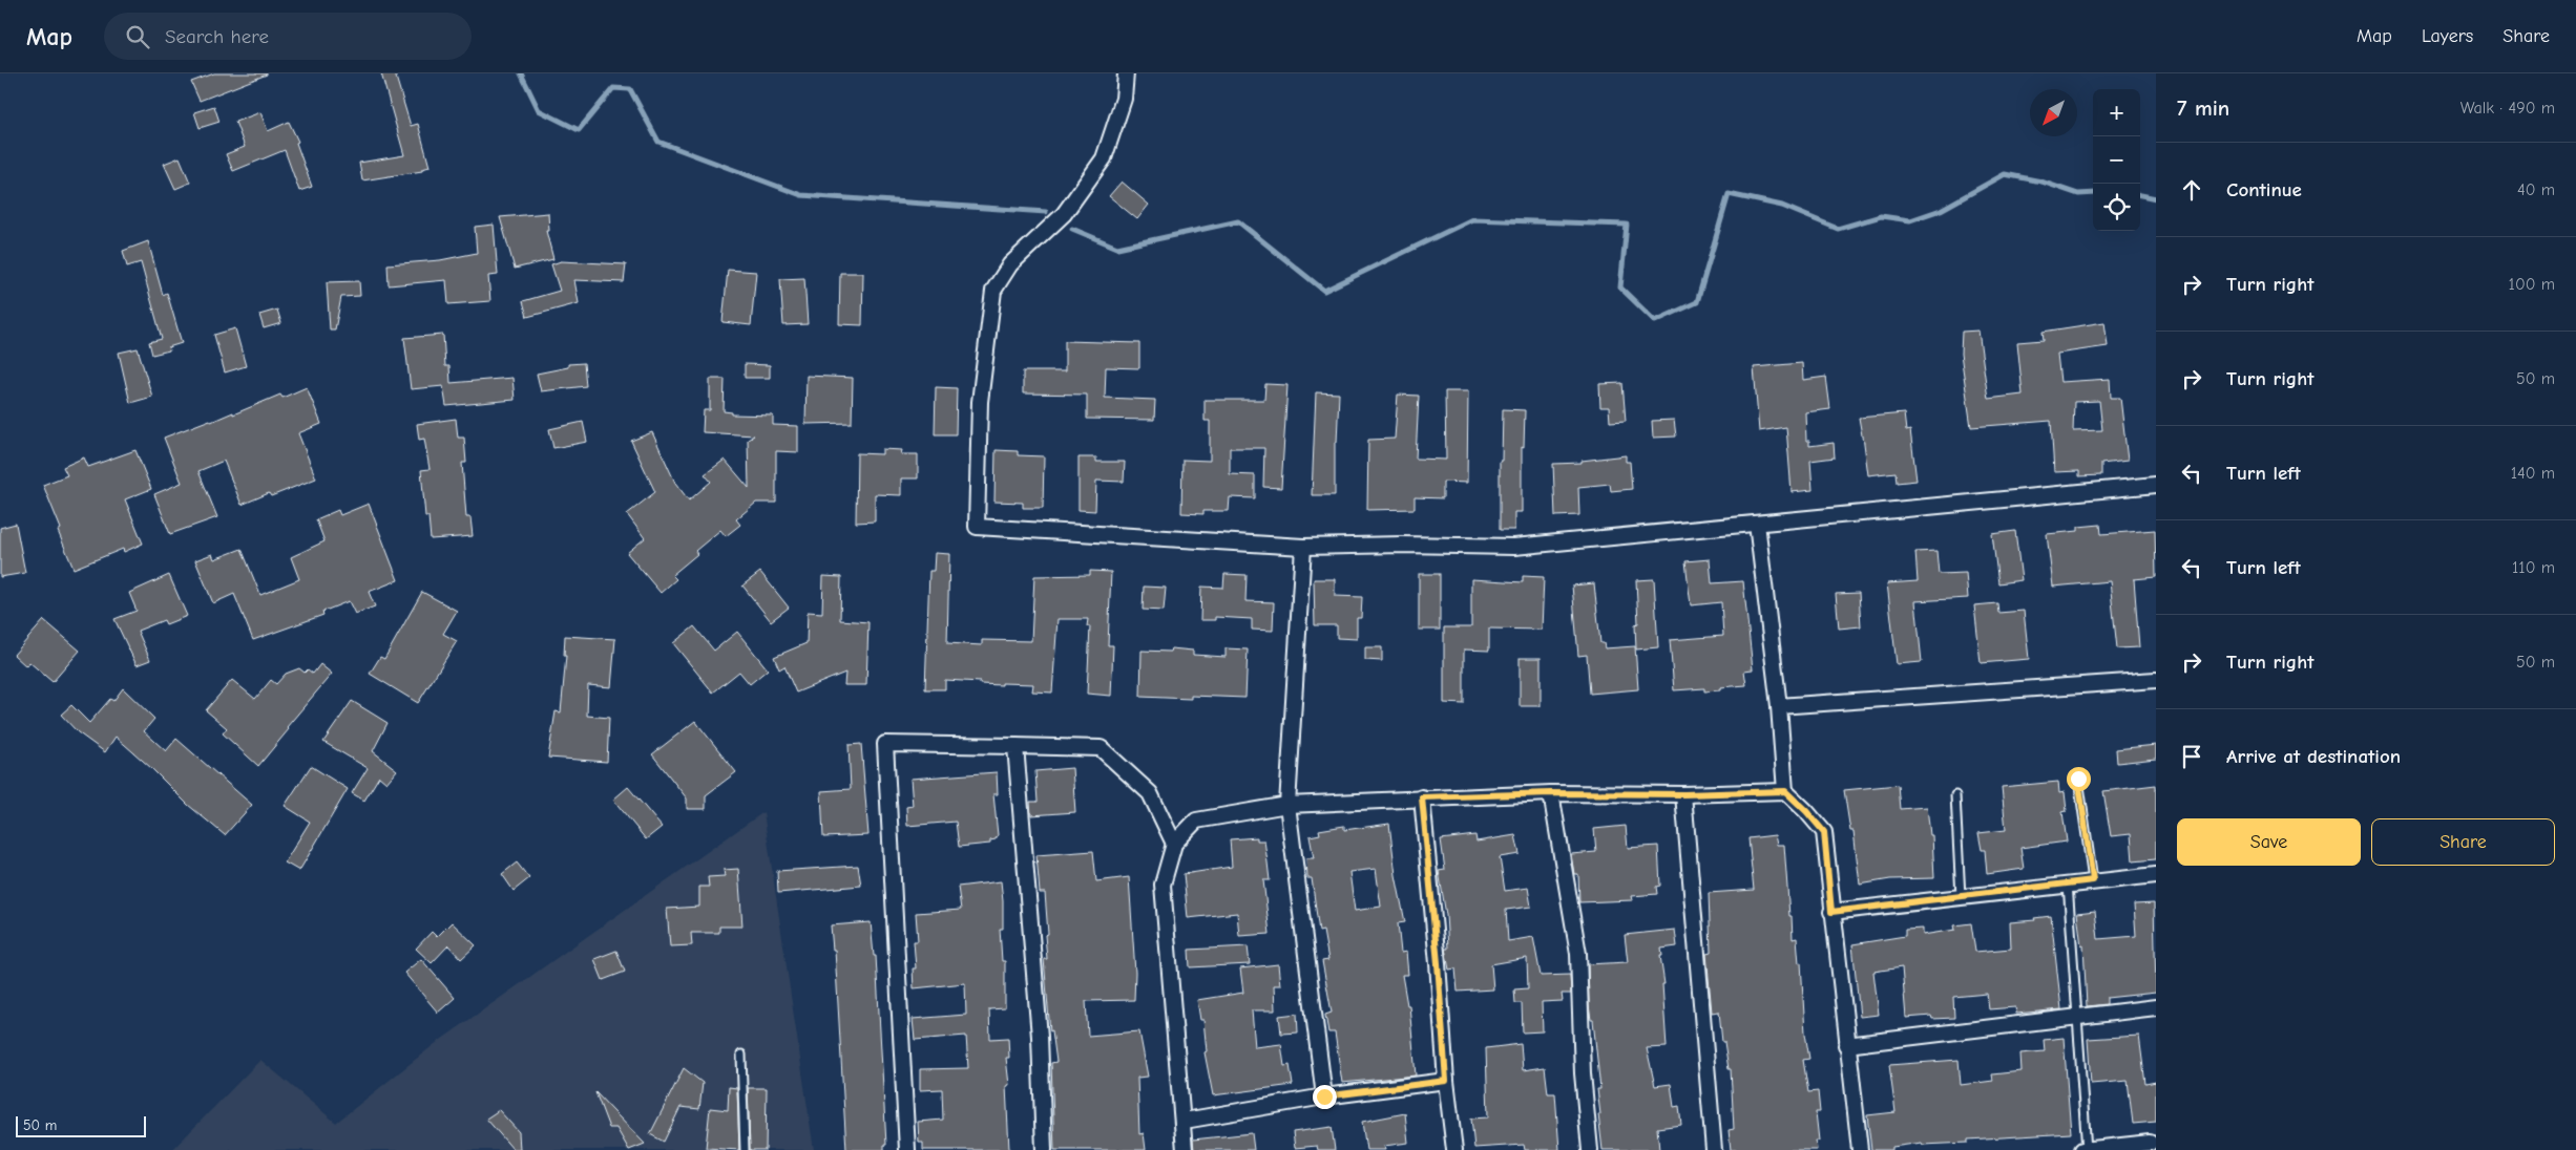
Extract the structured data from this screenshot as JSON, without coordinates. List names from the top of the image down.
{
  "scale_bar": "50 m",
  "north": "bottom left",
  "page": {
    "header": "Map",
    "search": "Search here",
    "nav": ["Map", "Layers", "Share"],
    "heading": ["7 min", "Walk · 490 m"],
    "map_buttons": ["+", "−"],
    "list": [
      ["Continue", "40 m"],
      ["Turn right", "100 m"],
      ["Turn right", "50 m"],
      ["Turn left", "140 m"],
      ["Turn left", "110 m"],
      ["Turn right", "50 m"],
      "Arrive at destination"
    ],
    "buttons": ["Save", "Share"],
    "scale": "50 m"
  }
}
